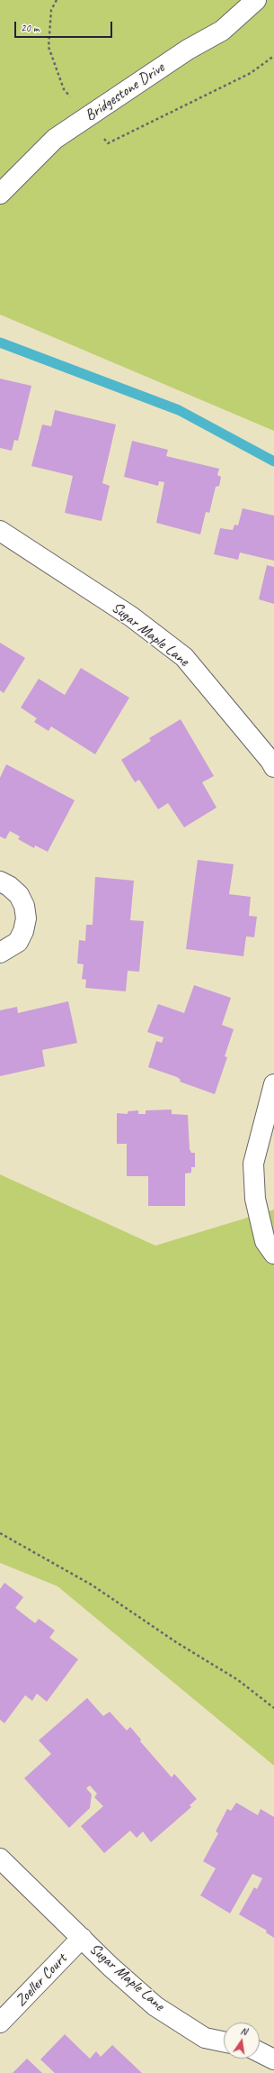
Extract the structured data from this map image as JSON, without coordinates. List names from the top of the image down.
{
  "streets": {
    "street": ["Bridgestone Drive", "Sugar Maple Lane", "Zoeller Court"]
  },
  "crossings": [
    ["Sugar Maple Lane", "Zoeller Court"]
  ],
  "scale_bar": "20 m",
  "north": "top"
}
